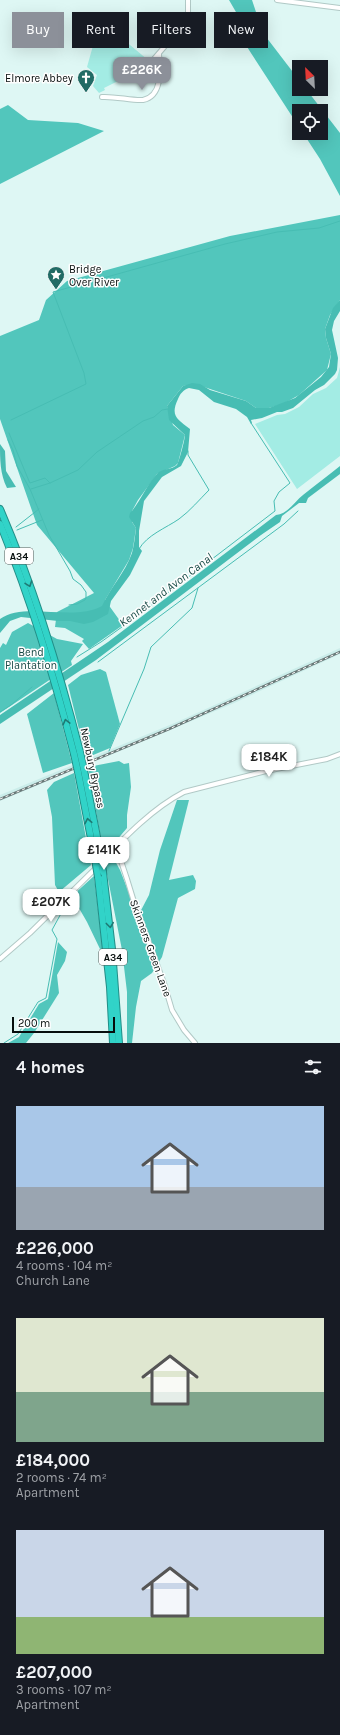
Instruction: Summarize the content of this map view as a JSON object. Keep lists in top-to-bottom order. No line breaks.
{"streets":{"highway":["A34","Newbury Bypass"],"street":["Skinners Green Lane"]},"water":["Kennet and Avon Canal"],"parks":["Bend Plantation"],"places":{"church":["Elmore Abbey"],"place":["Bridge Over River"]},"scale_bar":"200 m","north":"top left","page":{"chip":["Buy","Rent","Filters","New"],"price":["£226K","£184K","£141K","£207K"],"scale":"200 m","heading":"4 homes","list":[{"name":"£226,000","note":"4 rooms · 104 m² · Church Lane"},{"name":"£184,000","note":"2 rooms · 74 m² · Apartment"},{"name":"£207,000","note":"3 rooms · 107 m² · Apartment"}]}}
